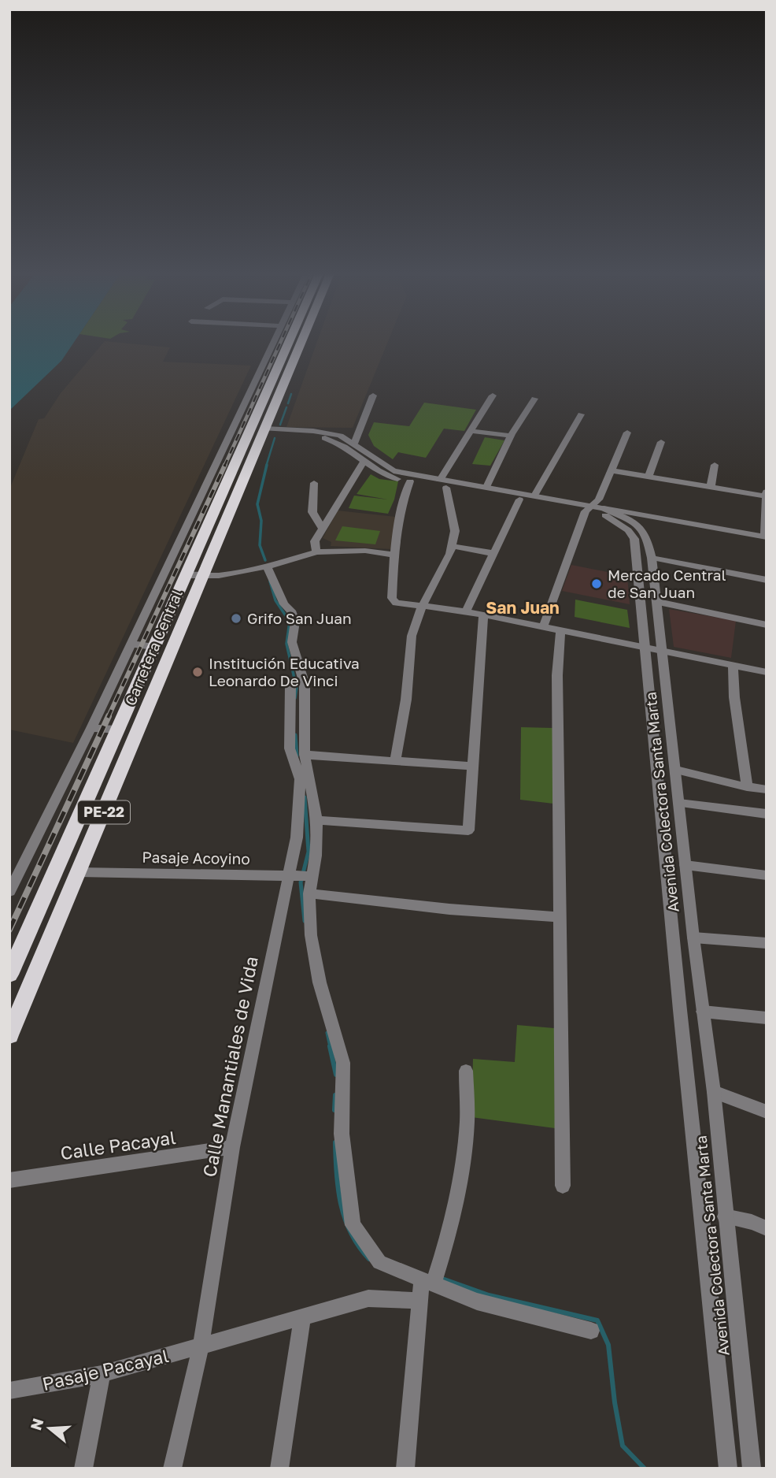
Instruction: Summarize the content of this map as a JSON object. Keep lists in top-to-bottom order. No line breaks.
{"streets":{"highway":["Carretera Central","PE-22"],"street":["Avenida Colectora Santa Marta","Pasaje Acoyino","Calle Manantiales de Vida","Calle Pacayal","Pasaje Pacayal"]},"crossings":[["Carretera Central","Avenida Colectora Santa Marta"],["Carretera Central","Pasaje Acoyino"],["Pasaje Acoyino","Calle Manantiales de Vida"],["Calle Manantiales de Vida","Calle Pacayal"],["Calle Manantiales de Vida","Pasaje Pacayal"]],"districts":["San Juan"],"places":["Mercado Central de San Juan","Grifo San Juan","Institución Educativa Leonardo De Vinci"],"north":"left"}
